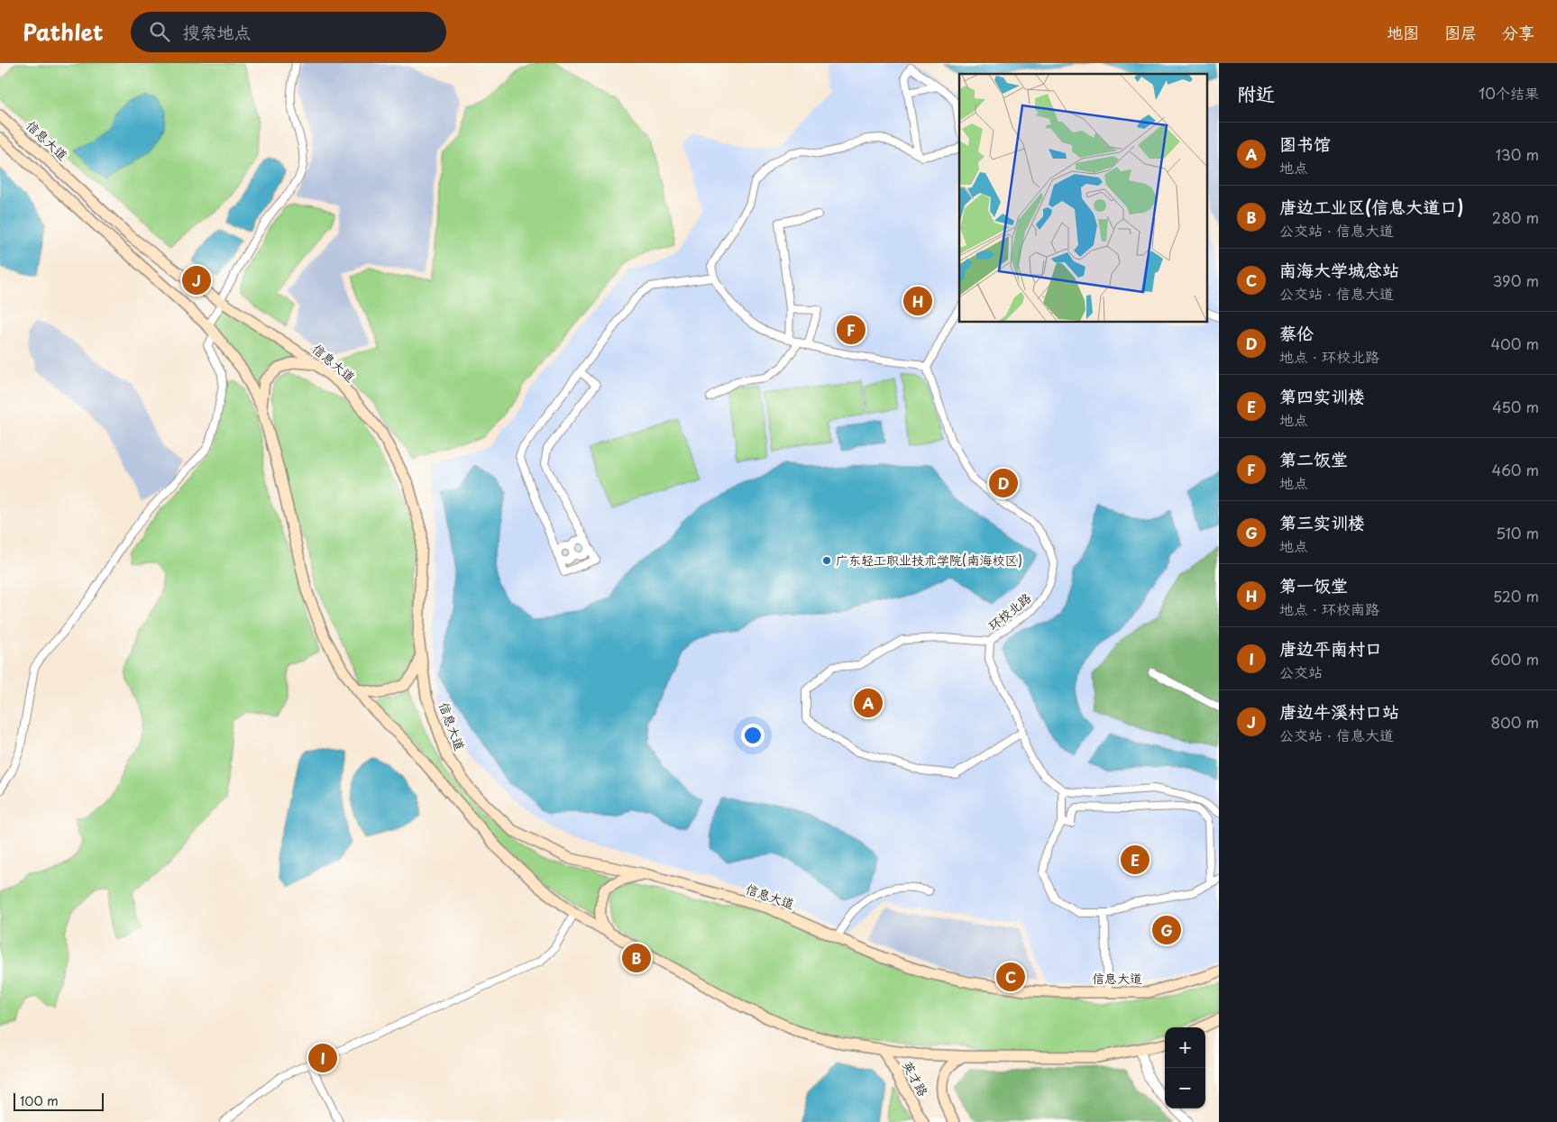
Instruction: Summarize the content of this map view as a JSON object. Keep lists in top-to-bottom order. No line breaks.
{"streets":{"main road":["信息大道","英才路"],"street":["环校北路"]},"places":["广东轻工职业技术学院(南海校区)"],"scale_bar":"100 m","page":{"header":"Pathlet","search":"搜索地点","nav":["地图","图层","分享"],"heading":["附近","10个结果"],"list":[{"mark":"A","name":"图书馆","note":"地点","value":"130 m"},{"mark":"B","name":"唐边工业区(信息大道口)","note":"公交站 · 信息大道","value":"280 m"},{"mark":"C","name":"南海大学城总站","note":"公交站 · 信息大道","value":"390 m"},{"mark":"D","name":"蔡伦","note":"地点 · 环校北路","value":"400 m"},{"mark":"E","name":"第四实训楼","note":"地点","value":"450 m"},{"mark":"F","name":"第二饭堂","note":"地点","value":"460 m"},{"mark":"G","name":"第三实训楼","note":"地点","value":"510 m"},{"mark":"H","name":"第一饭堂","note":"地点 · 环校南路","value":"520 m"},{"mark":"I","name":"唐边平南村口","note":"公交站","value":"600 m"},{"mark":"J","name":"唐边牛溪村口站","note":"公交站 · 信息大道","value":"800 m"}],"pins":["J","H","F","D","A","E","G","B","C","I"],"map_buttons":["+","−"],"scale":"100 m"}}
